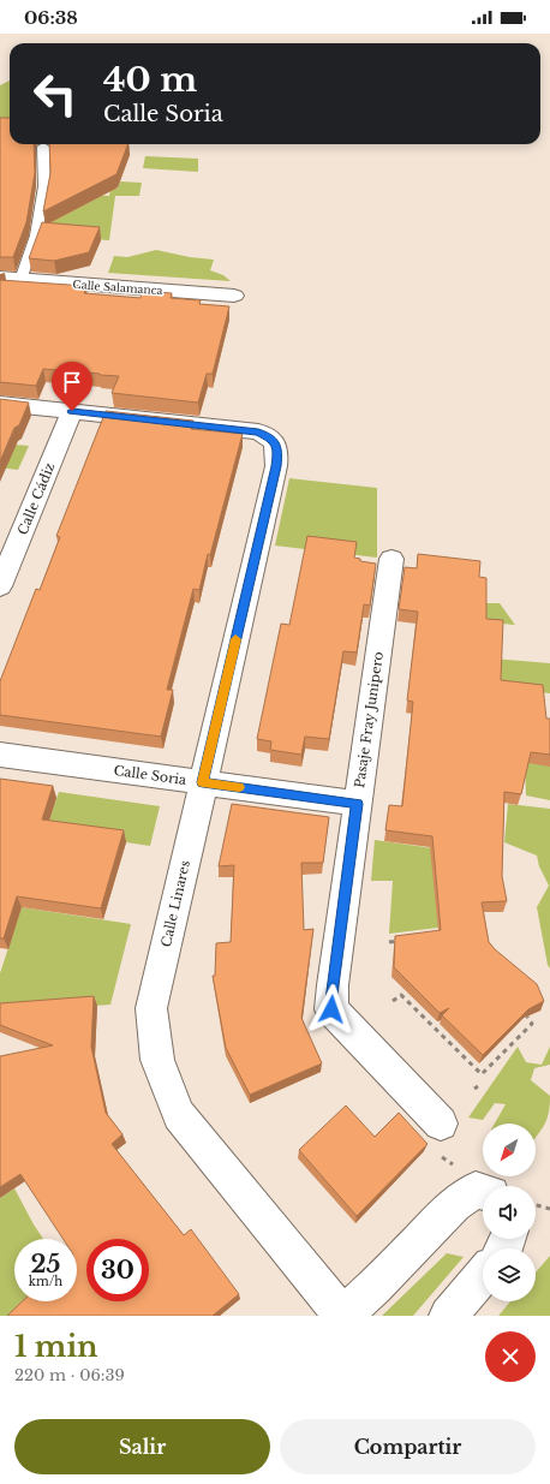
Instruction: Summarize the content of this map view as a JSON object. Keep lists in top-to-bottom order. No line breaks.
{"streets":{"street":["Calle Salamanca","Calle Cádiz","Pasaje Fray Junipero","Calle Soria","Calle Linares"]},"crossings":[["Calle Cádiz","Calle Linares"],["Pasaje Fray Junipero","Calle Soria"],["Calle Soria","Calle Linares"]],"north":"bottom left","page":{"status":"06:38","turn":["40 m","Calle Soria"],"speed":"25 km/h","limit":"30","heading":["1 min","220 m · 06:39"],"buttons":["Salir","Compartir"]}}
